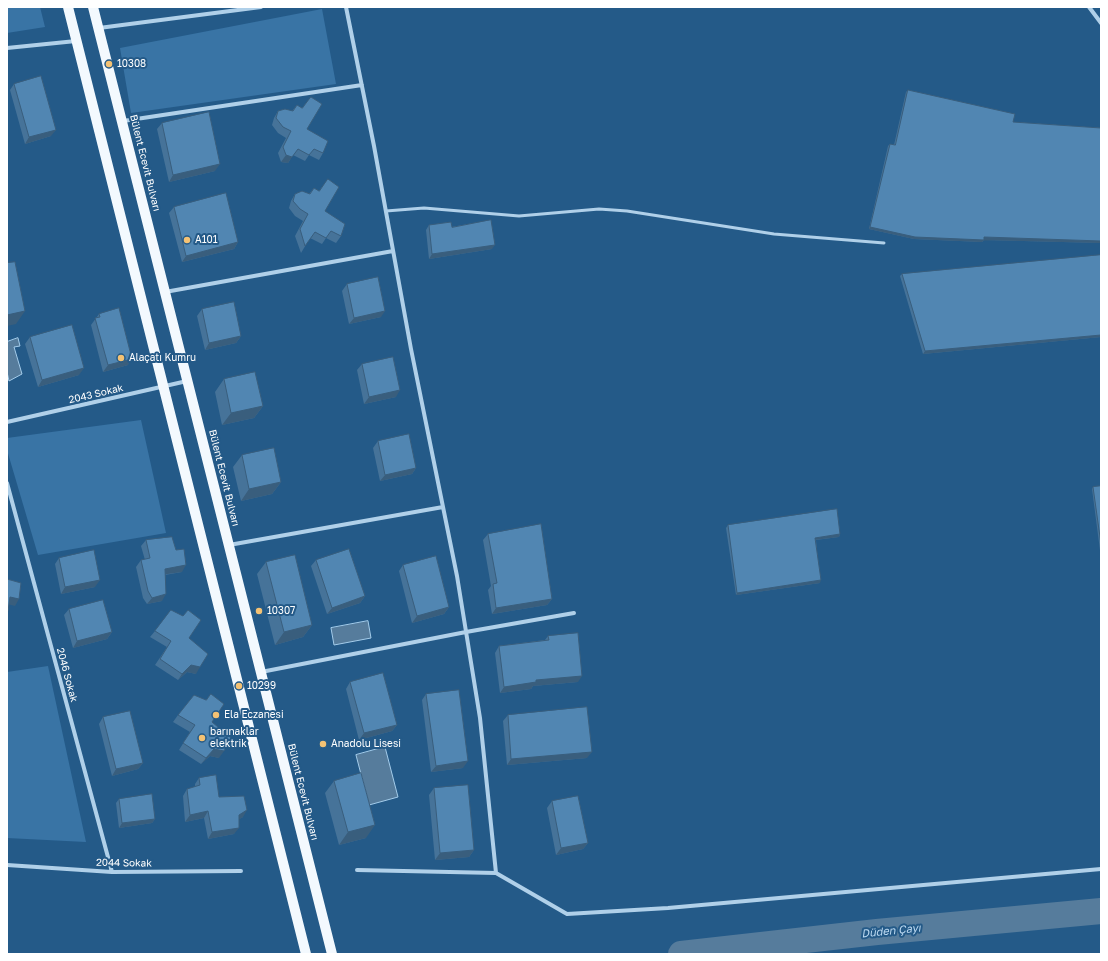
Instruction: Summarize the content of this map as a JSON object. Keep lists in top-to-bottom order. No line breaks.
{"streets":{"main road":["Bülent Ecevit Bulvarı"],"street":["2043 Sokak","2046 Sokak","2044 Sokak"]},"crossings":[["Bülent Ecevit Bulvarı","2043 Sokak"],["2046 Sokak","2044 Sokak"]],"water":["Düden Çayı"],"places":["10308","A101","Alaçatı Kumru","10307","10299","Ela Eczanesi","barınaklar elektrik","Anadolu Lisesi"]}
